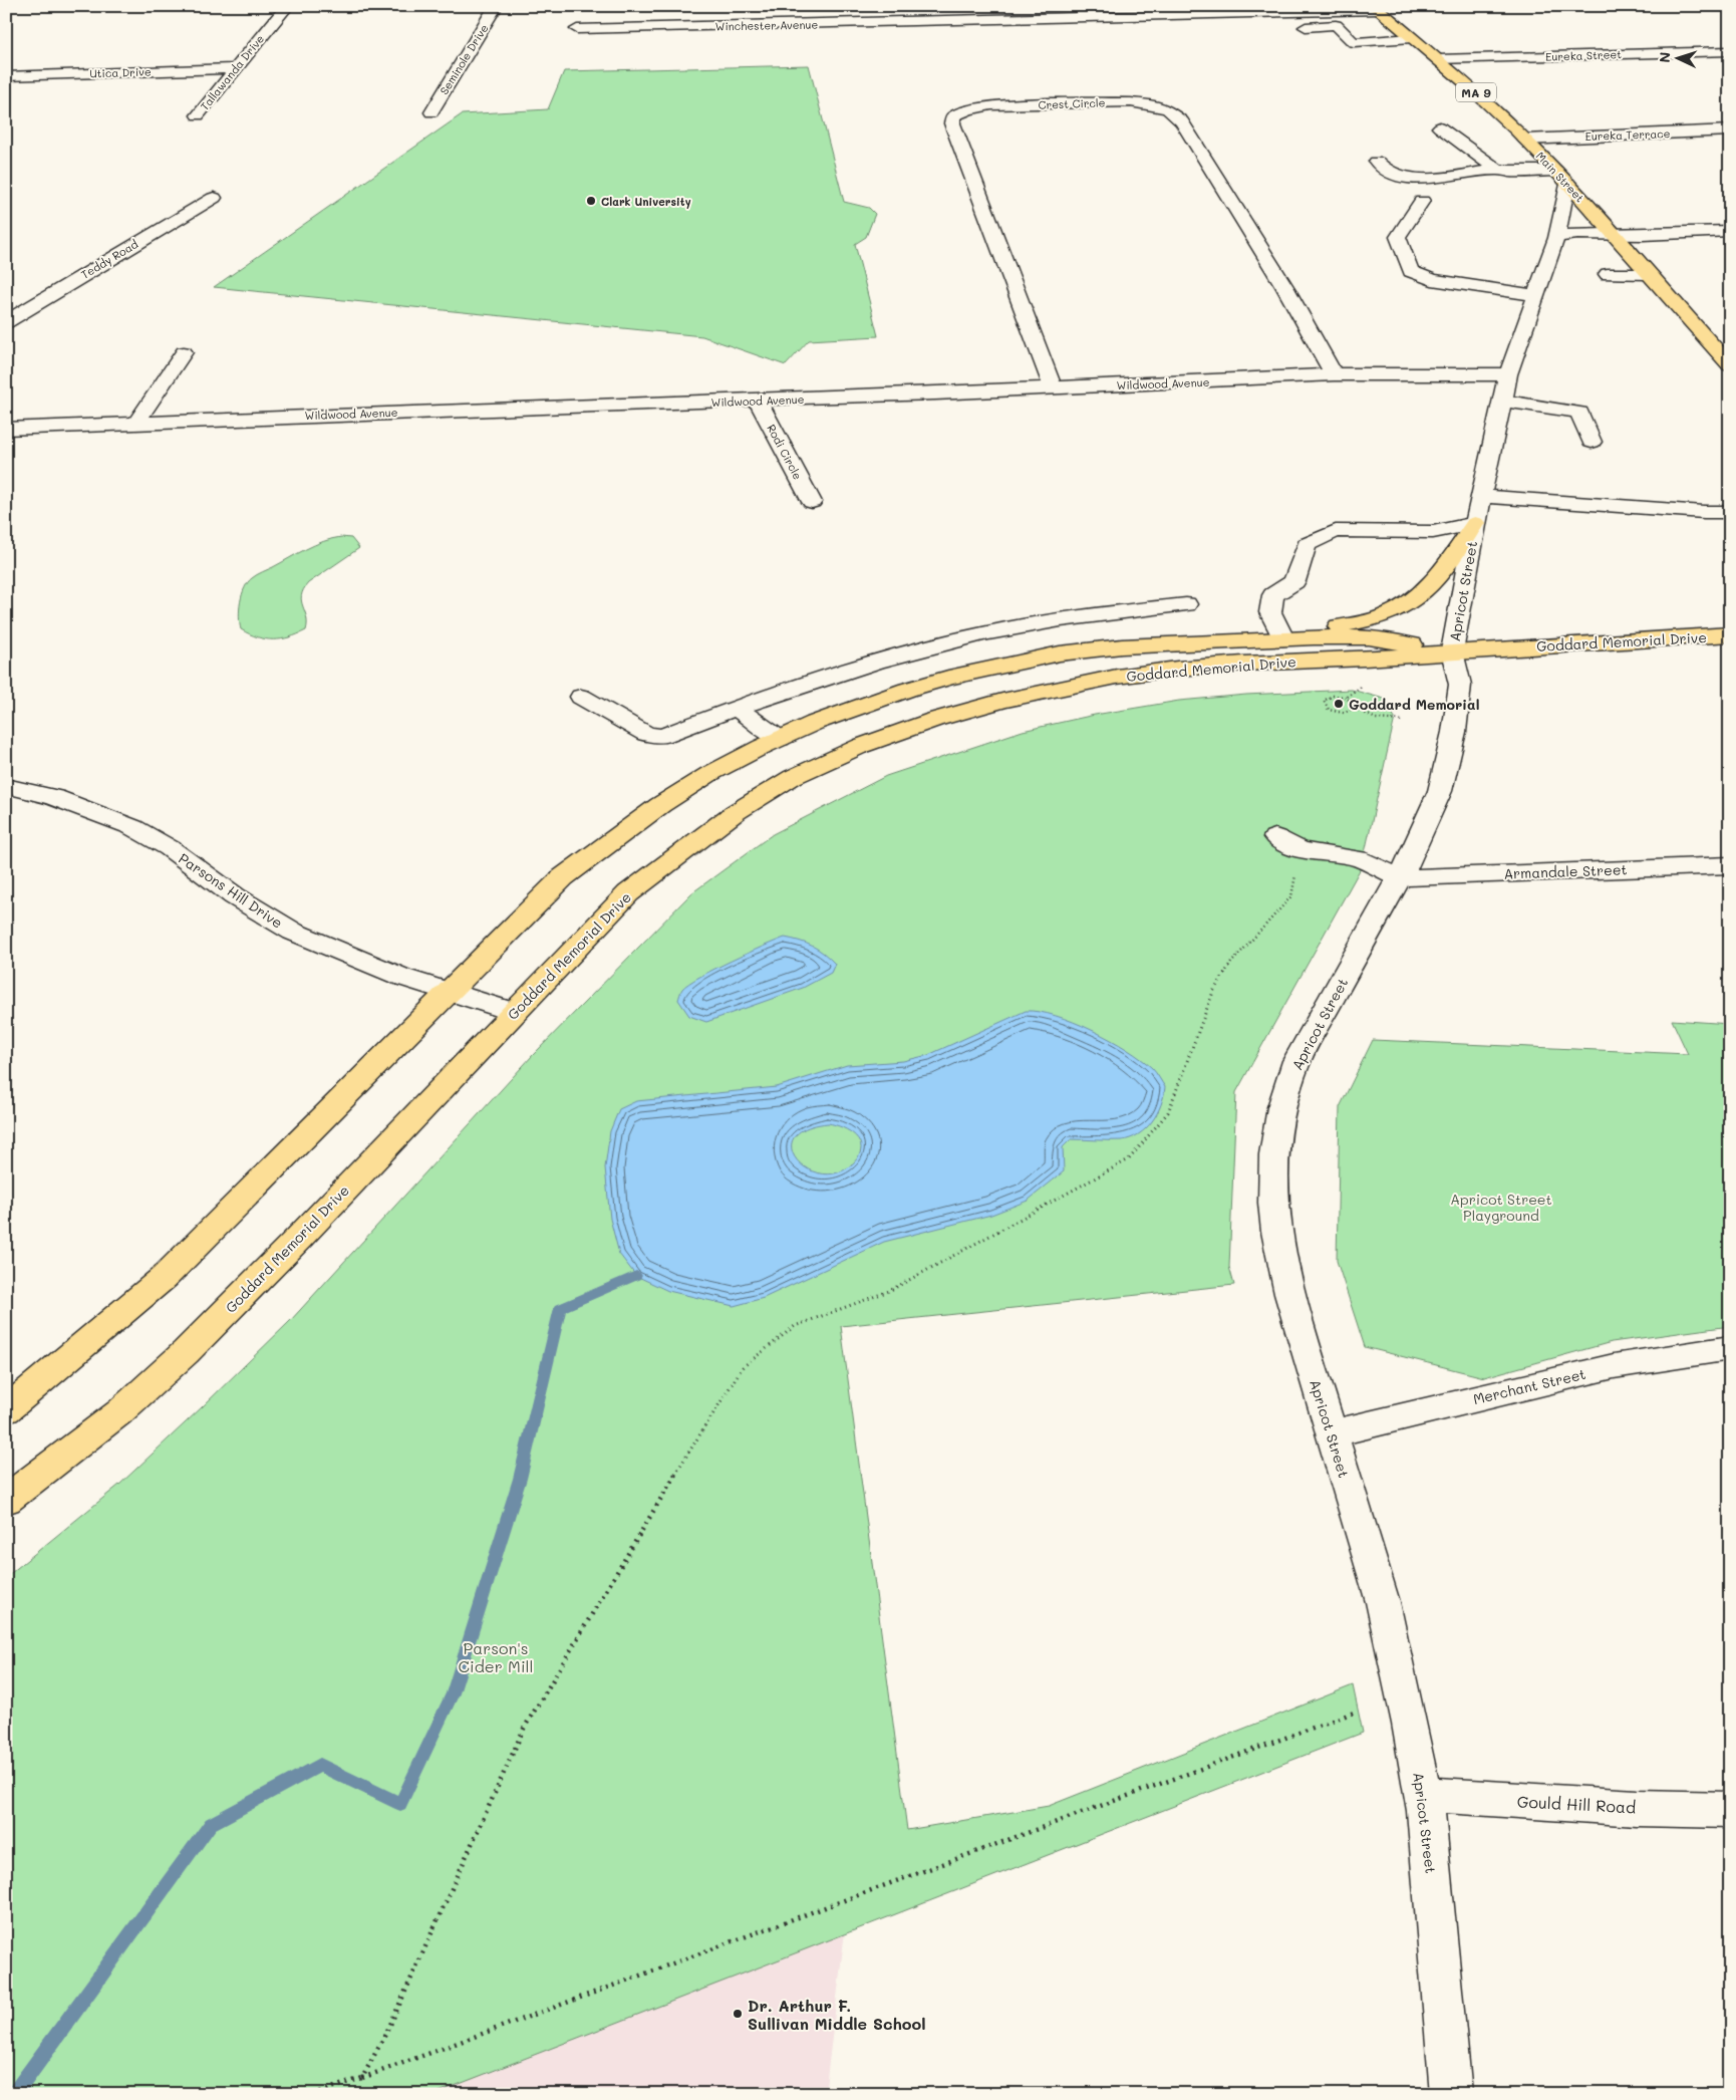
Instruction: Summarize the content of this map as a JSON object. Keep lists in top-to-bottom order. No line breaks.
{"streets":{"main road":["MA 9","Main Street","Goddard Memorial Drive"],"street":["Winchester Avenue","Eureka Street","Seminole Drive","Utica Drive","Tallawanda Drive","Crest Circle","Eureka Terrace","Teddy Road","Wildwood Avenue","Rodi Circle","Apricot Street","Armandale Street","Parsons Hill Drive","Merchant Street","Gould Hill Road"]},"crossings":[["Winchester Avenue","Main Street"],["Eureka Street","Main Street"],["Utica Drive","Tallawanda Drive"],["Crest Circle","Wildwood Avenue"],["Eureka Terrace","Main Street"],["Main Street","Apricot Street"],["Wildwood Avenue","Rodi Circle"],["Wildwood Avenue","Apricot Street"],["Apricot Street","Goddard Memorial Drive"],["Apricot Street","Armandale Street"],["Apricot Street","Merchant Street"],["Apricot Street","Gould Hill Road"],["Goddard Memorial Drive","Parsons Hill Drive"]],"parks":["Apricot Street Playground","Parson's Cider Mill"],"places":["Clark University","Goddard Memorial","Dr. Arthur F. Sullivan Middle School"],"north":"left"}
